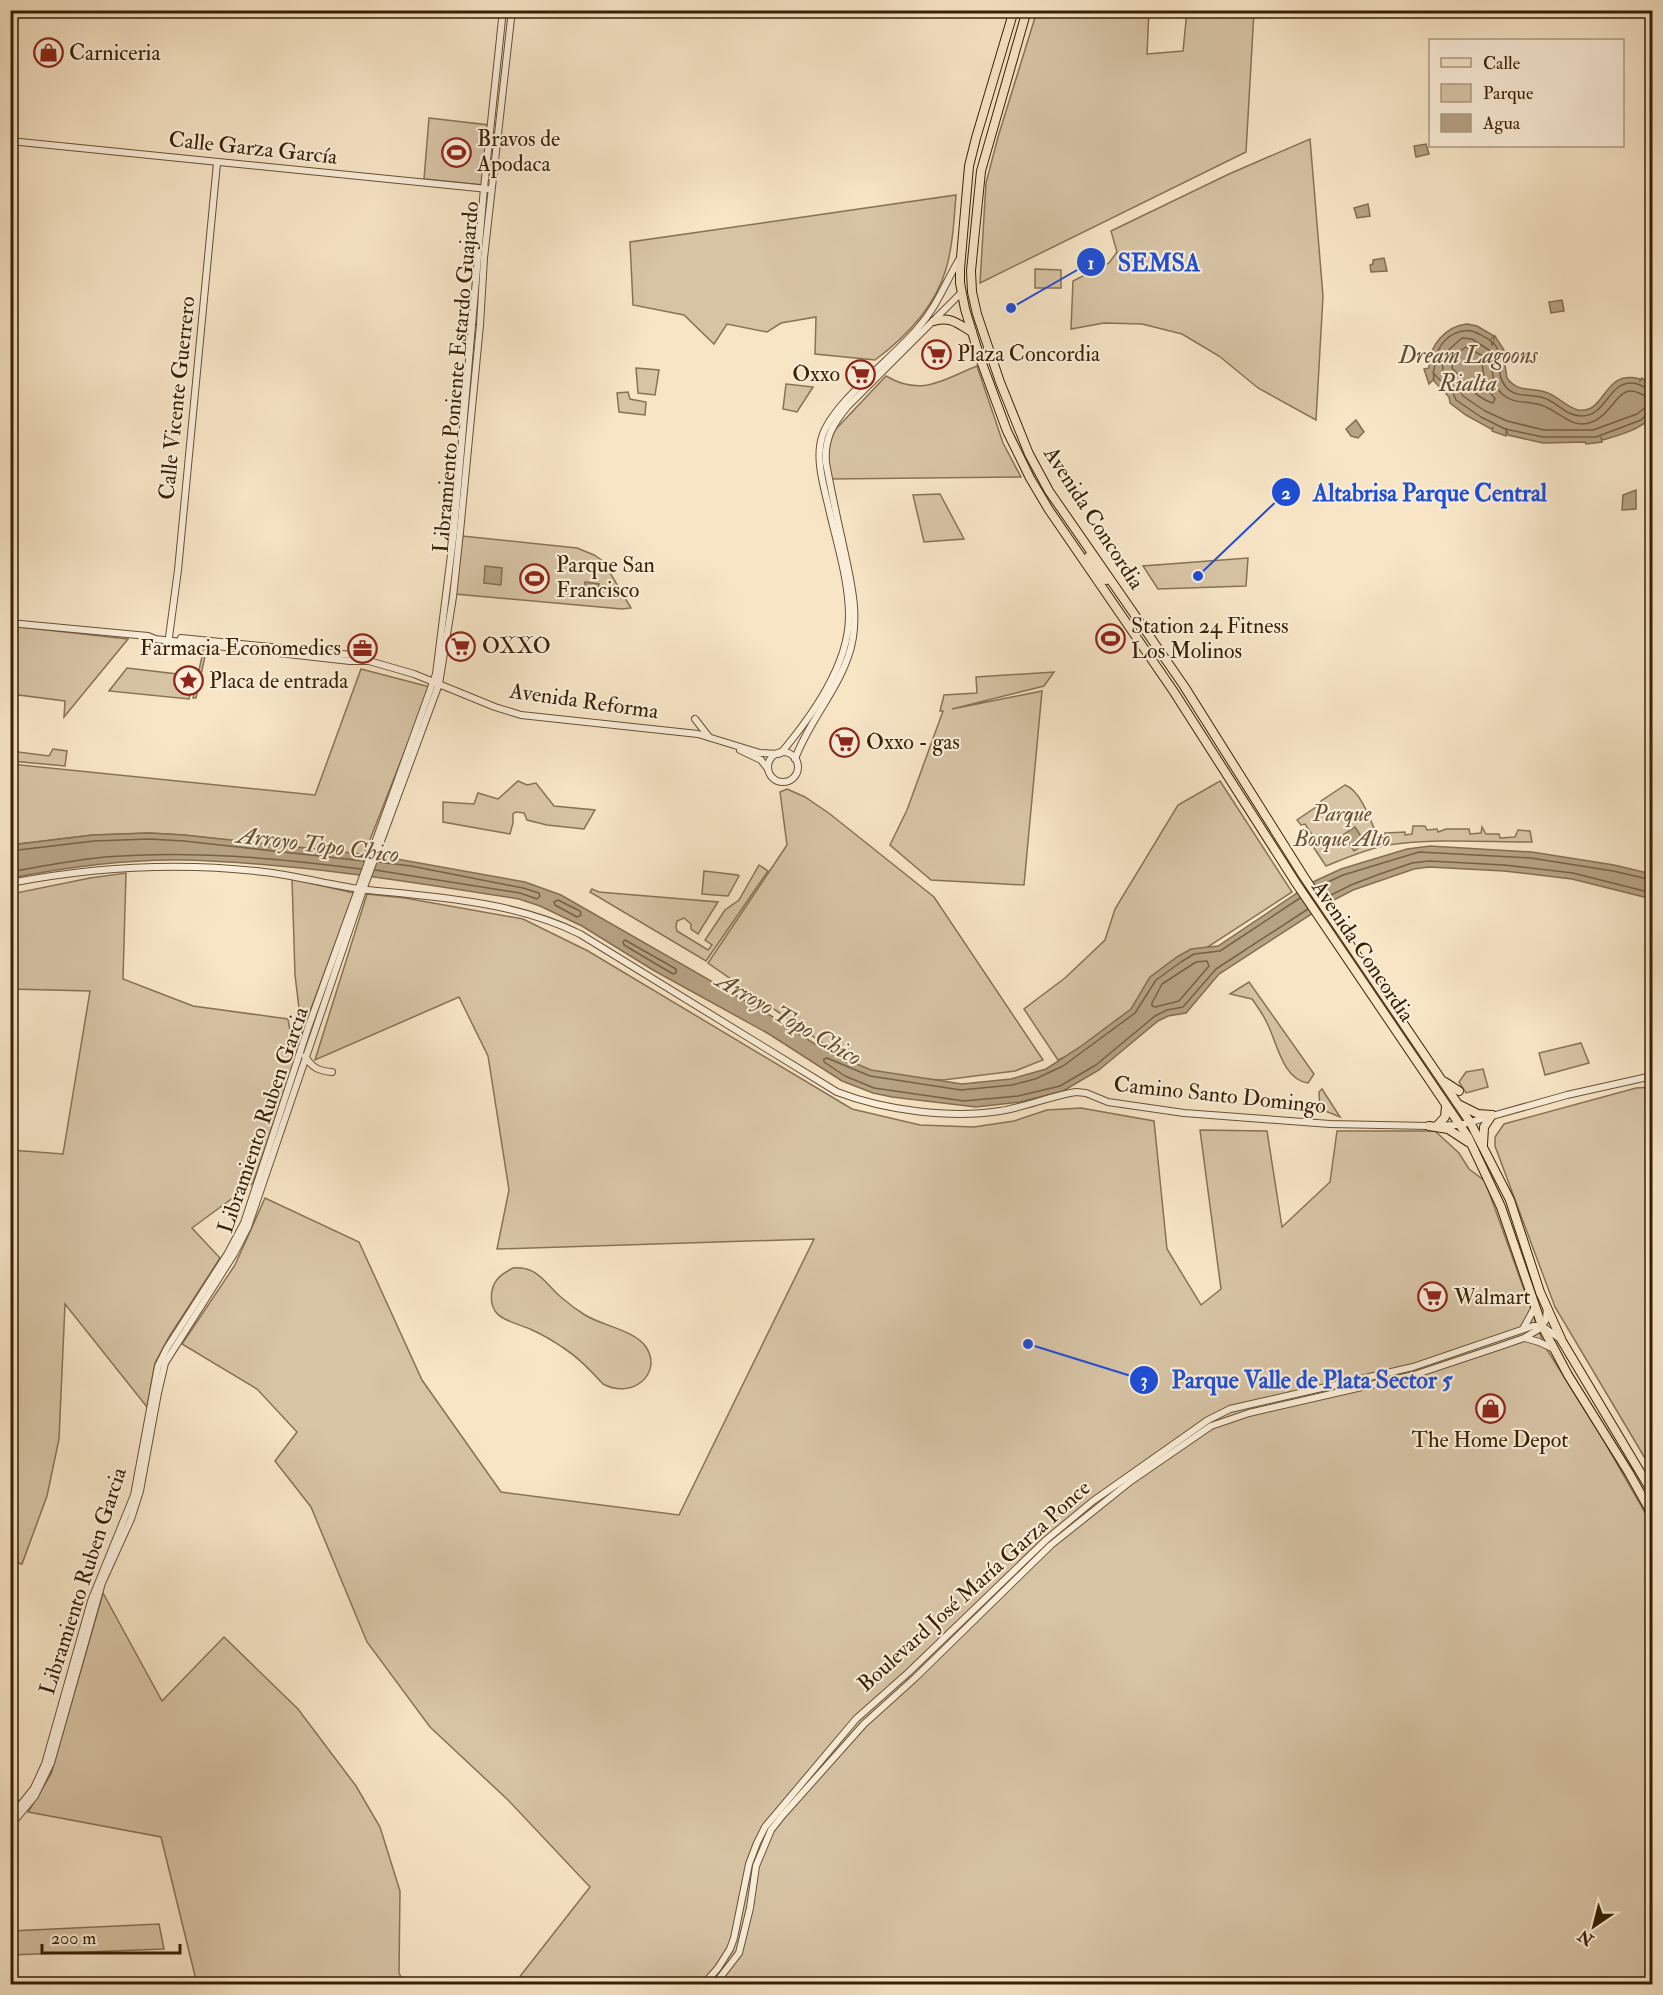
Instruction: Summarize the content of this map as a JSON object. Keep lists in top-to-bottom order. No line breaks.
{"streets":{"main road":["Avenida Concordia"],"street":["Calle Garza García","Libramiento Poniente Estardo Guajardo","Calle Vicente Guerrero","Avenida Reforma","Camino Santo Domingo","Libramiento Ruben Garcia","Boulevard José María Garza Ponce"]},"crossings":[["Calle Garza García","Libramiento Poniente Estardo Guajardo"],["Calle Garza García","Calle Vicente Guerrero"],["Libramiento Poniente Estardo Guajardo","Avenida Reforma"],["Libramiento Poniente Estardo Guajardo","Libramiento Ruben Garcia"],["Calle Vicente Guerrero","Avenida Reforma"],["Avenida Concordia","Camino Santo Domingo"],["Avenida Concordia","Boulevard José María Garza Ponce"],["Avenida Reforma","Libramiento Ruben Garcia"],["Camino Santo Domingo","Libramiento Ruben Garcia"]],"water":["Dream Lagoons Rialta","Arroyo Topo Chico"],"parks":["Parque Bosque Alto"],"places":{"shop":["Carniceria","The Home Depot"],"sports":["Bravos de Apodaca","Parque San Francisco","Station 24 Fitness Los Molinos"],"other":["SEMSA","Altabrisa Parque Central","Parque Valle de Plata Sector 5"],"supermarket":["Plaza Concordia","Oxxo","OXXO","Oxxo - gas","Walmart"],"office":["Farmacia Economedics"],"place":["Placa de entrada"]},"legend":["Calle","Parque","Agua"],"scale_bar":"200 m","north":"bottom left"}
